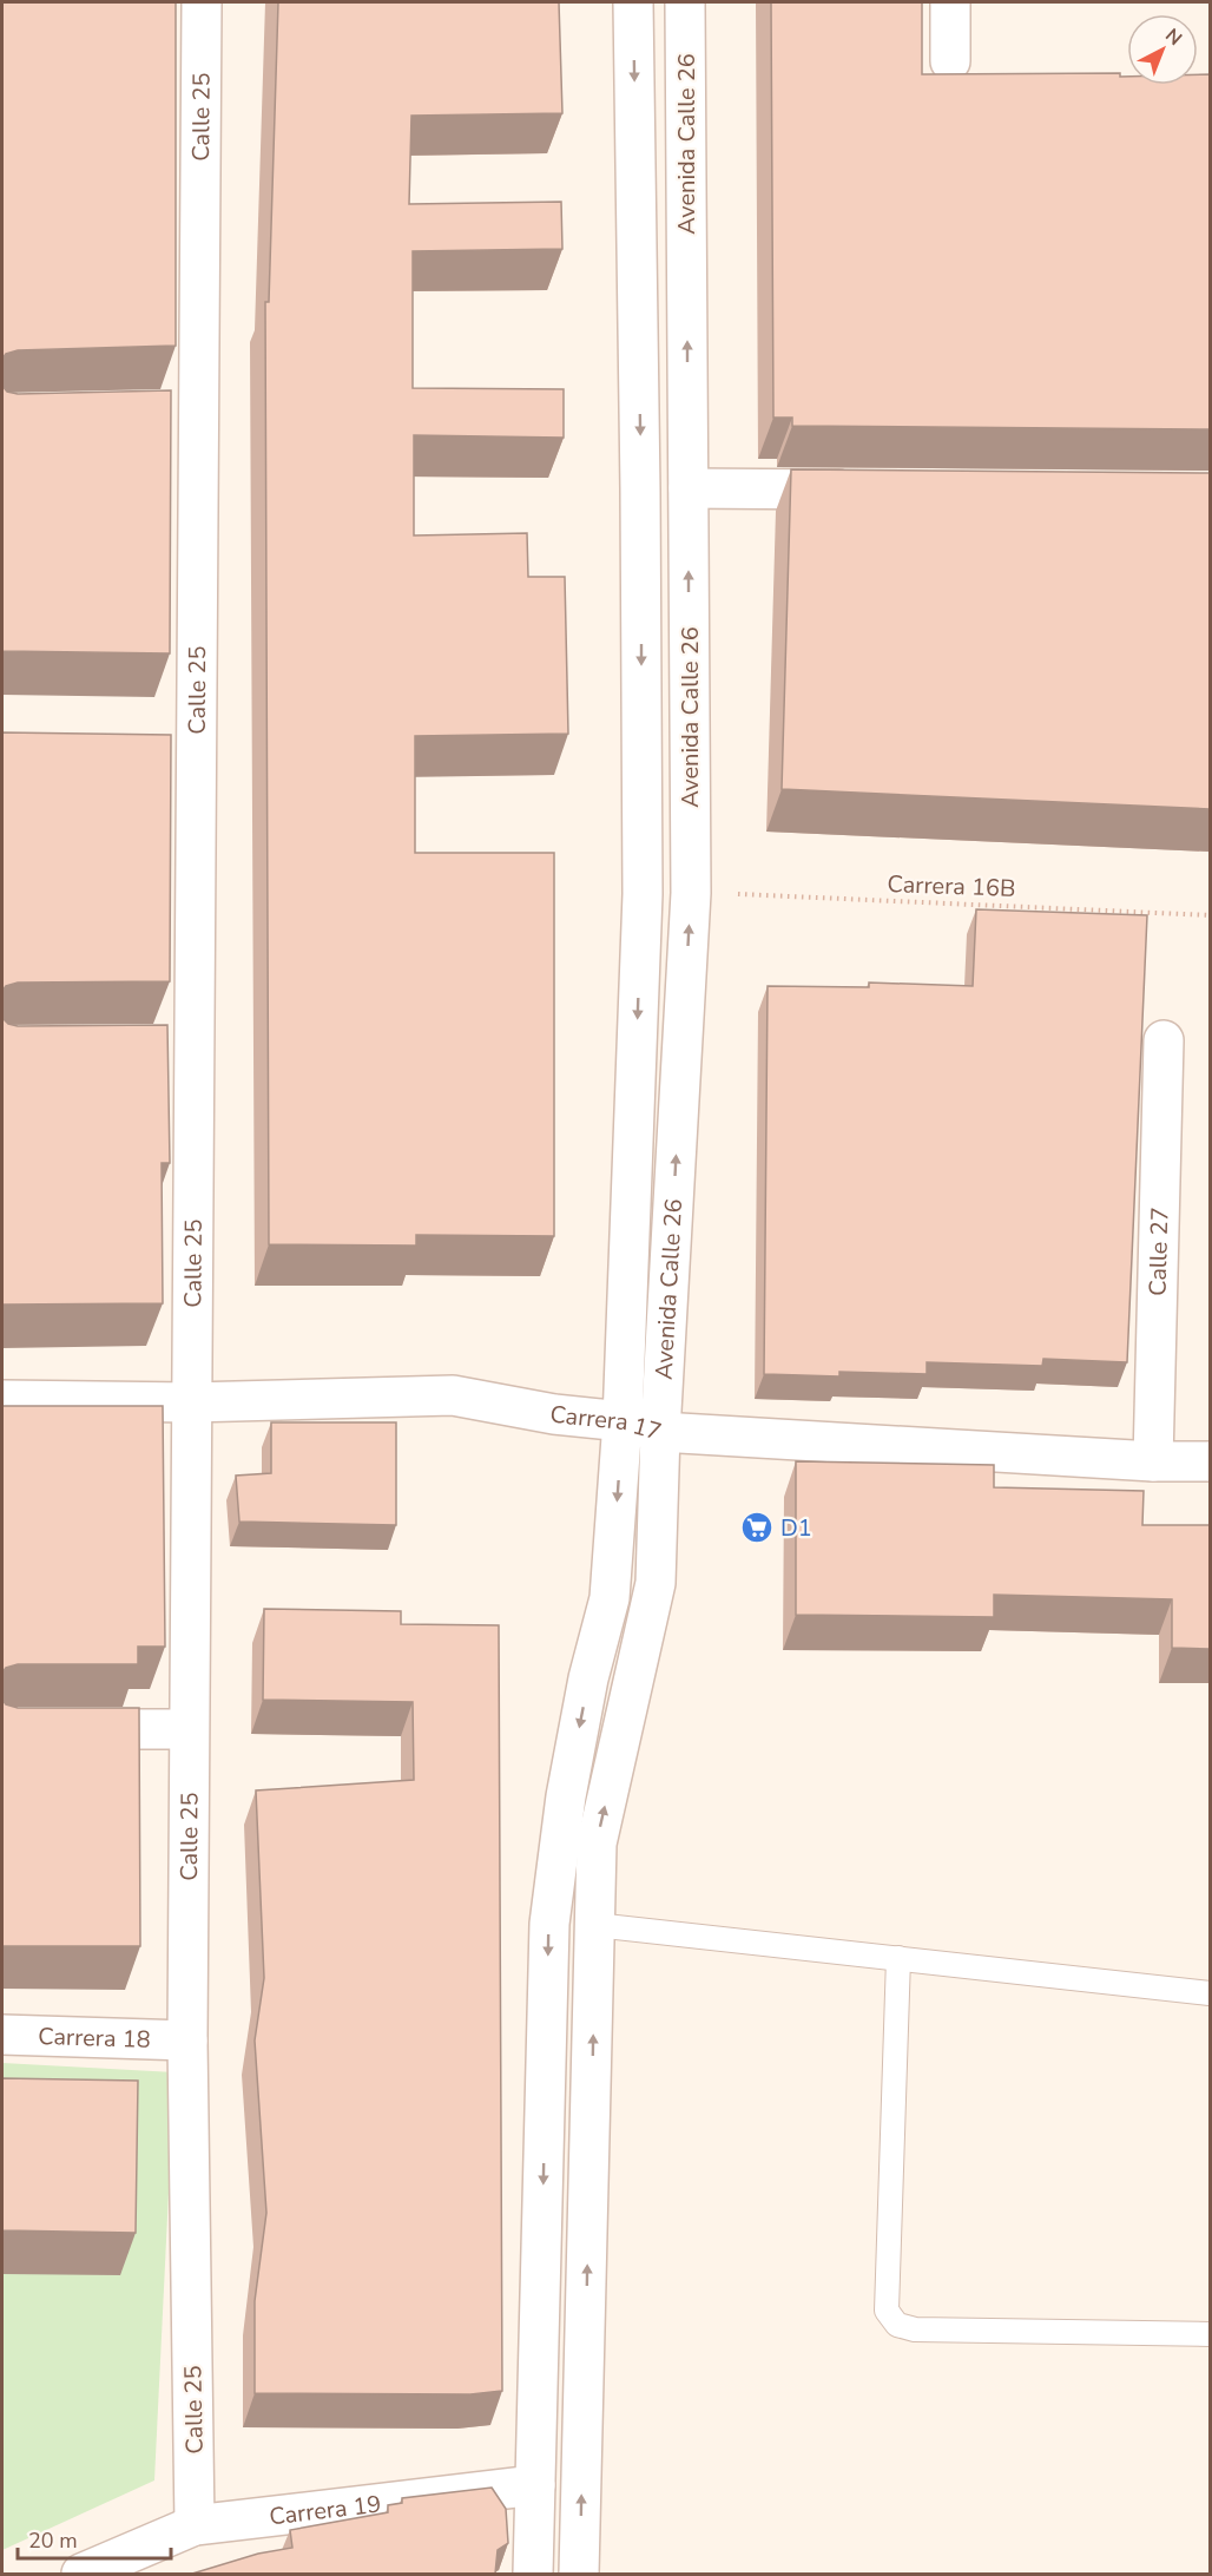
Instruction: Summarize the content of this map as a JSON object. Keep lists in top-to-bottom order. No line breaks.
{"streets":{"street":["Calle 25","Avenida Calle 26","Calle 27","Carrera 17","Carrera 18","Carrera 19"],"path":["Carrera 16B"]},"crossings":[["Calle 25","Carrera 17"],["Calle 25","Carrera 18"],["Calle 25","Carrera 19"],["Avenida Calle 26","Carrera 16B"],["Avenida Calle 26","Carrera 17"],["Avenida Calle 26","Carrera 19"],["Calle 27","Carrera 17"]],"places":{"supermarket":["D1"]},"scale_bar":"20 m","north":"top right"}
